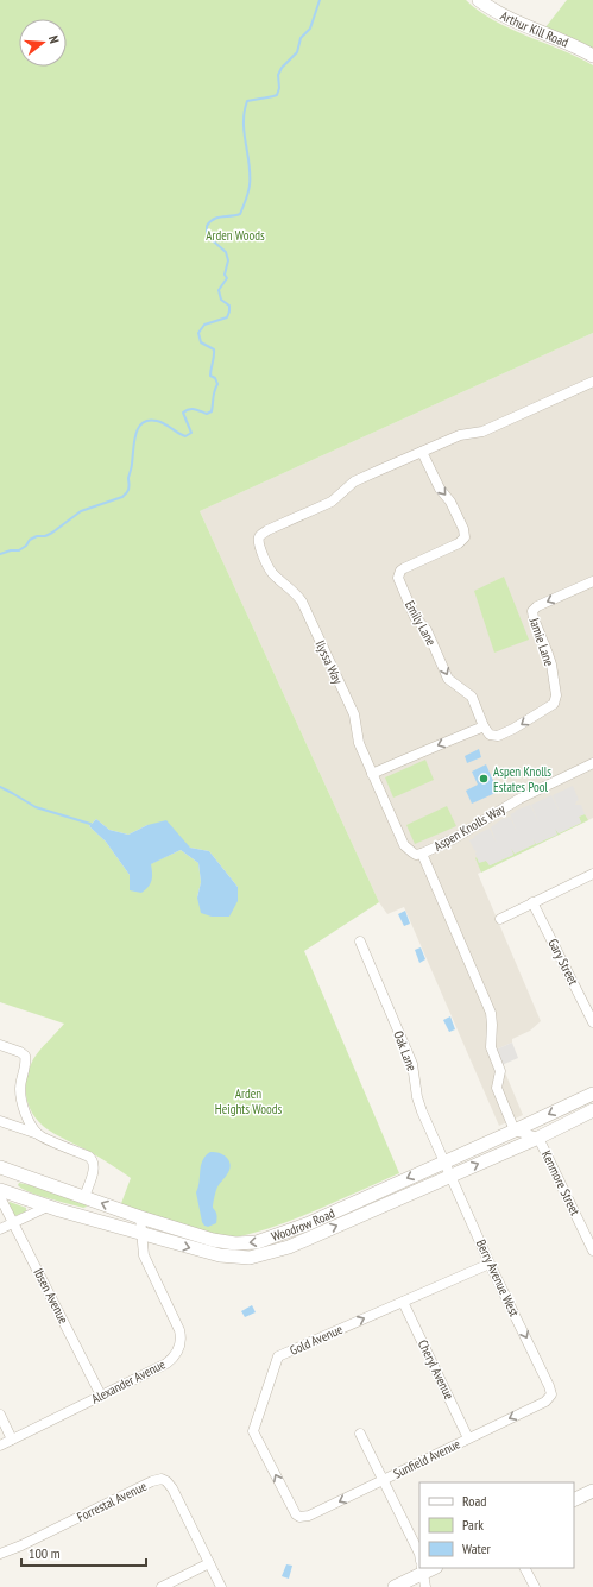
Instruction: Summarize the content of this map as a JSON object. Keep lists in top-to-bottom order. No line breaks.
{"streets":{"street":["Arthur Kill Road","Emily Lane","Jamie Lane","Ilyssa Way","Aspen Knolls Way","Gary Street","Oak Lane","Kenmore Street","Woodrow Road","Berry Avenue West","Ibsen Avenue","Gold Avenue","Cheryl Avenue","Alexander Avenue","Sunfield Avenue","Forrestal Avenue"]},"crossings":[["Emily Lane","Jamie Lane"],["Emily Lane","Ilyssa Way"],["Ilyssa Way","Aspen Knolls Way"],["Oak Lane","Woodrow Road"],["Oak Lane","Berry Avenue West"],["Kenmore Street","Woodrow Road"],["Woodrow Road","Berry Avenue West"],["Woodrow Road","Alexander Avenue"],["Berry Avenue West","Gold Avenue"],["Berry Avenue West","Sunfield Avenue"],["Ibsen Avenue","Alexander Avenue"],["Gold Avenue","Cheryl Avenue"],["Gold Avenue","Sunfield Avenue"],["Cheryl Avenue","Sunfield Avenue"]],"one_way":["Berry Avenue West","Sunfield Avenue"],"parks":["Arden Woods","Arden Heights Woods"],"places":["Aspen Knolls Estates Pool"],"legend":["Road","Park","Water"],"scale_bar":"100 m","north":"right"}
